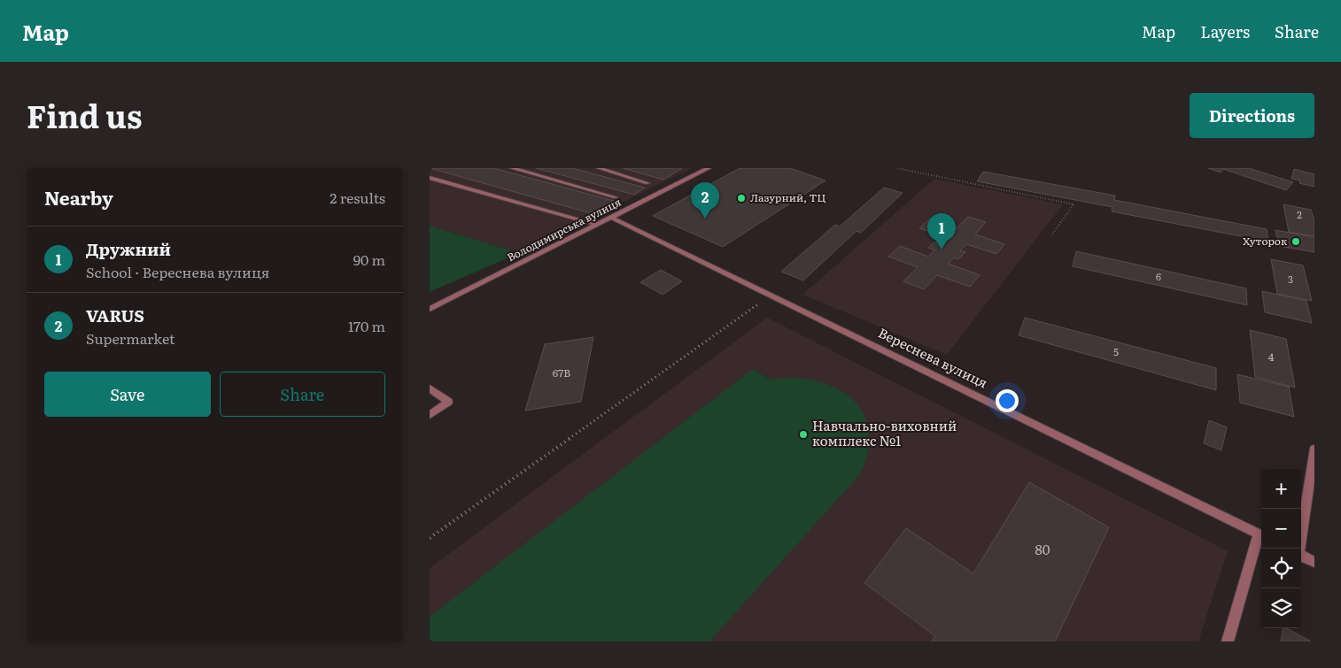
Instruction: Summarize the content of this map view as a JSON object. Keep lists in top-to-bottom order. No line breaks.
{"streets":{"street":["Володимирська вулиця","Вереснева вулиця"]},"crossings":[["Володимирська вулиця","Вереснева вулиця"]],"places":["Лазурний, ТЦ","Хуторок","Навчально-виховний комплекс №1"],"house_numbers":["2","6","3","5","4","67В","80"],"page":{"header":"Map","nav":["Map","Layers","Share"],"title":"Find us","buttons":["Directions",["Save","Share"]],"heading":["Nearby","2 results"],"pins":["2","1"],"list":[{"mark":"1","name":"Дружний","note":"School · Вереснева вулиця","value":"90 m"},{"mark":"2","name":"VARUS","note":"Supermarket","value":"170 m"}],"map_buttons":["+","−"]}}
